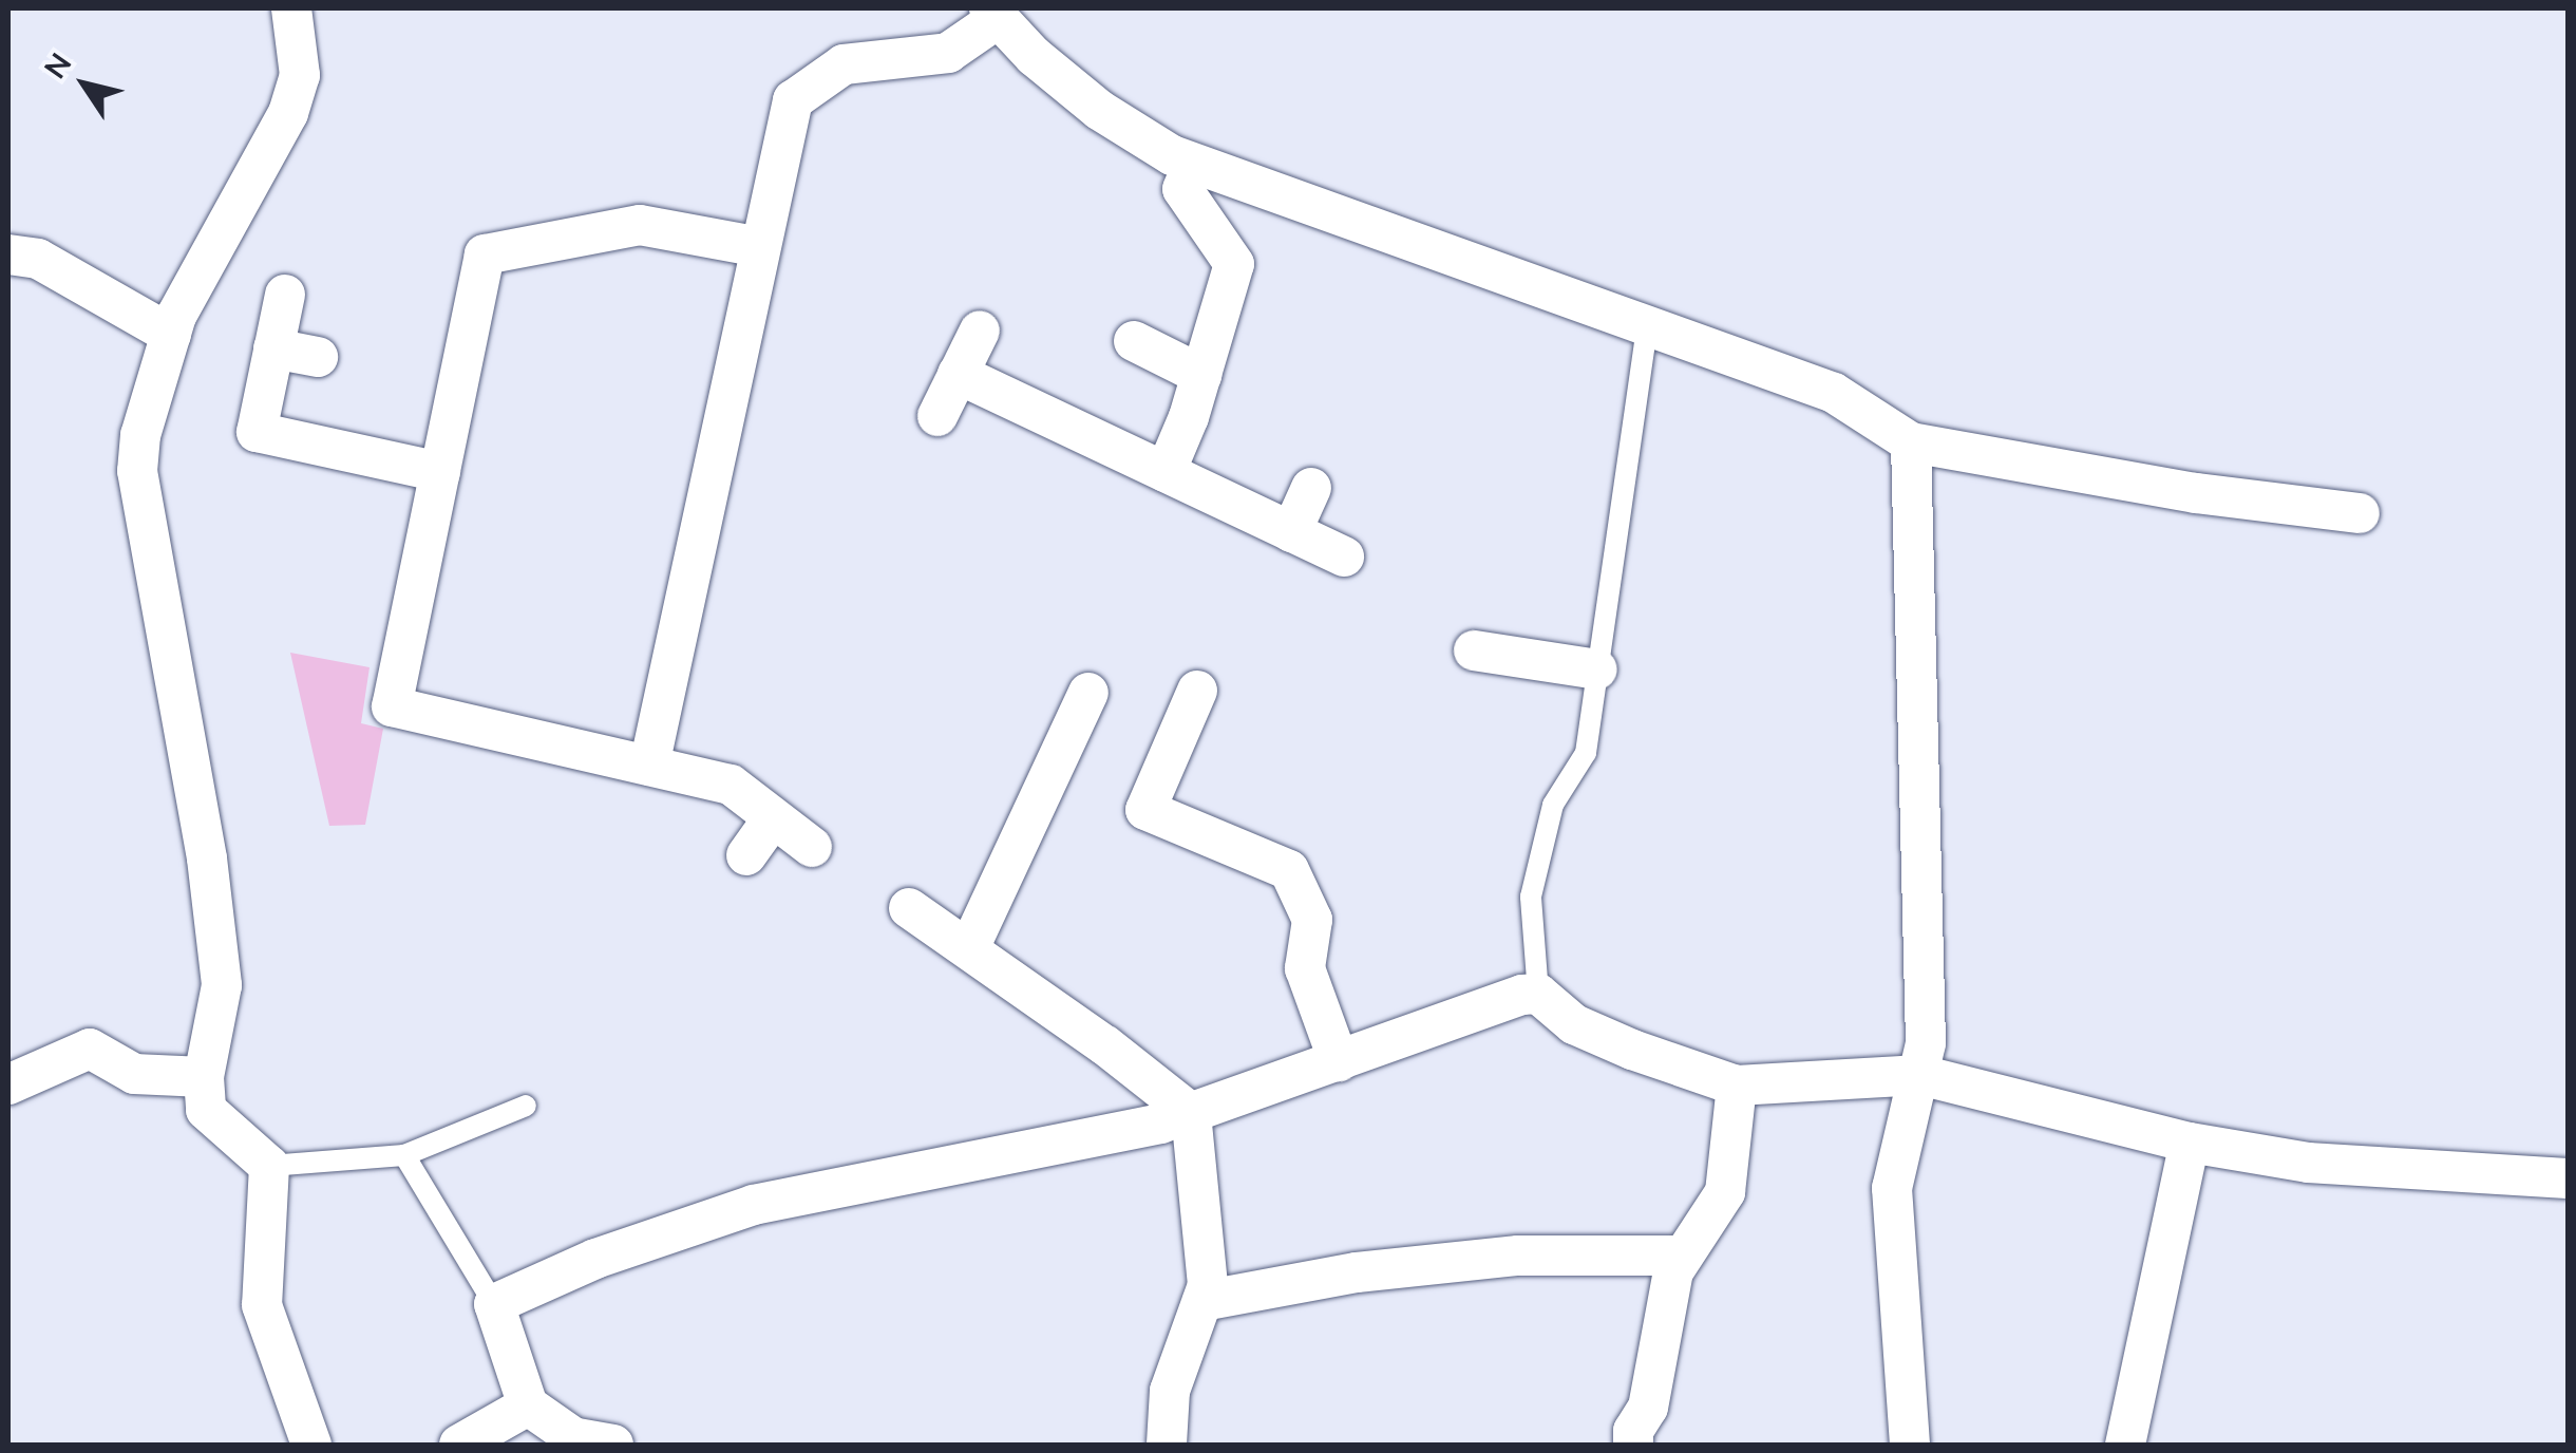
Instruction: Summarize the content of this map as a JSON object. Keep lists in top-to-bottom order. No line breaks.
{"north":"top left"}
